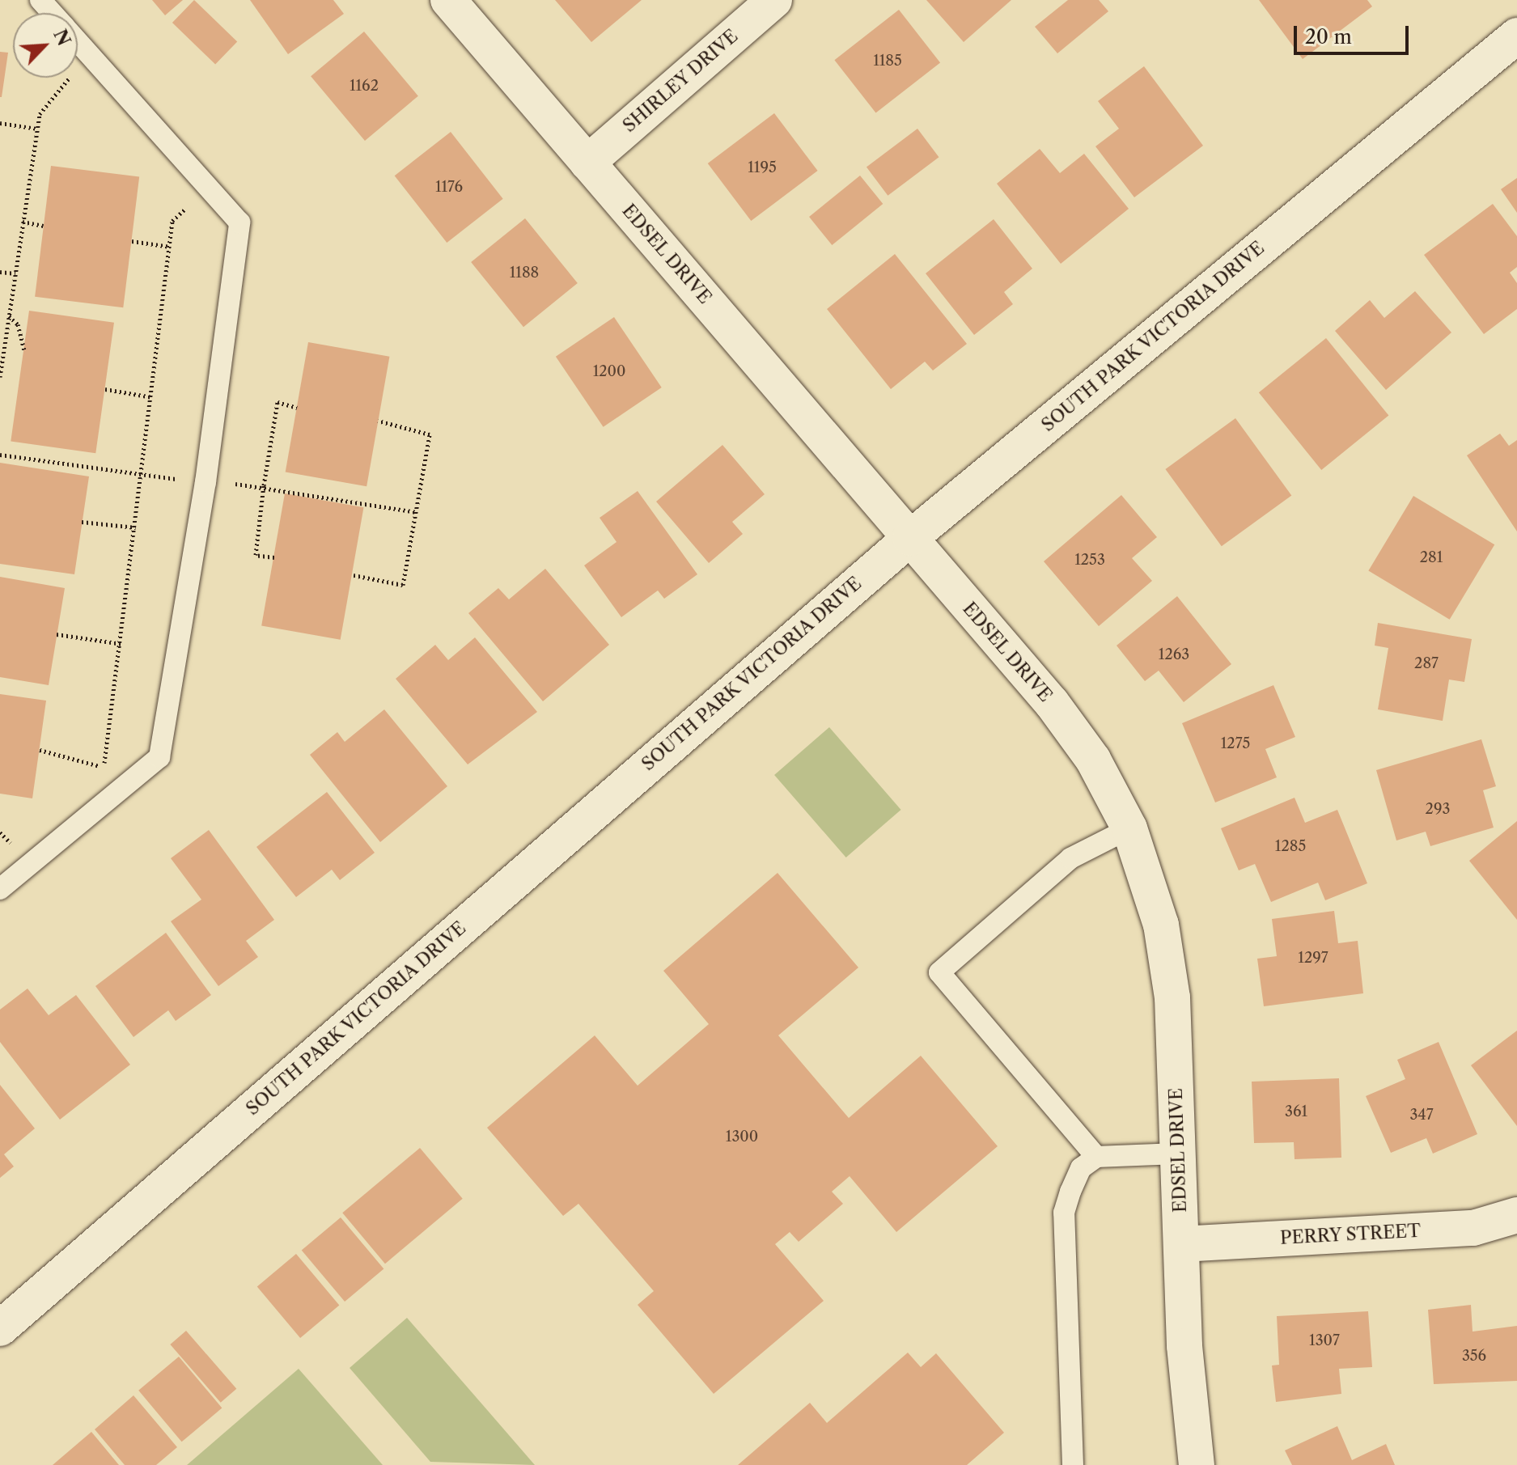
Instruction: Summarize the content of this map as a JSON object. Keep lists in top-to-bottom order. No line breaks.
{"streets":{"street":["SHIRLEY DRIVE","EDSEL DRIVE","SOUTH PARK VICTORIA DRIVE","PERRY STREET"]},"crossings":[["SHIRLEY DRIVE","EDSEL DRIVE"],["EDSEL DRIVE","SOUTH PARK VICTORIA DRIVE"],["EDSEL DRIVE","PERRY STREET"]],"house_numbers":["1185","1162","1195","1176","1188","1200","281","1253","1263","287","1275","293","1285","1297","361","347","1300","1307","356"],"scale_bar":"20 m","north":"top right"}
